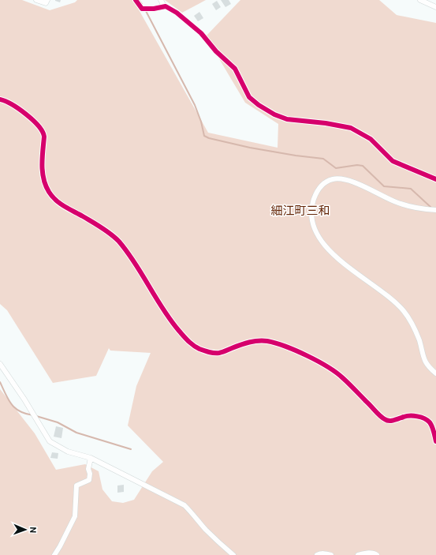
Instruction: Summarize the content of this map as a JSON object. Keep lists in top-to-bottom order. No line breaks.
{"districts":["細江町三和"],"north":"right"}
